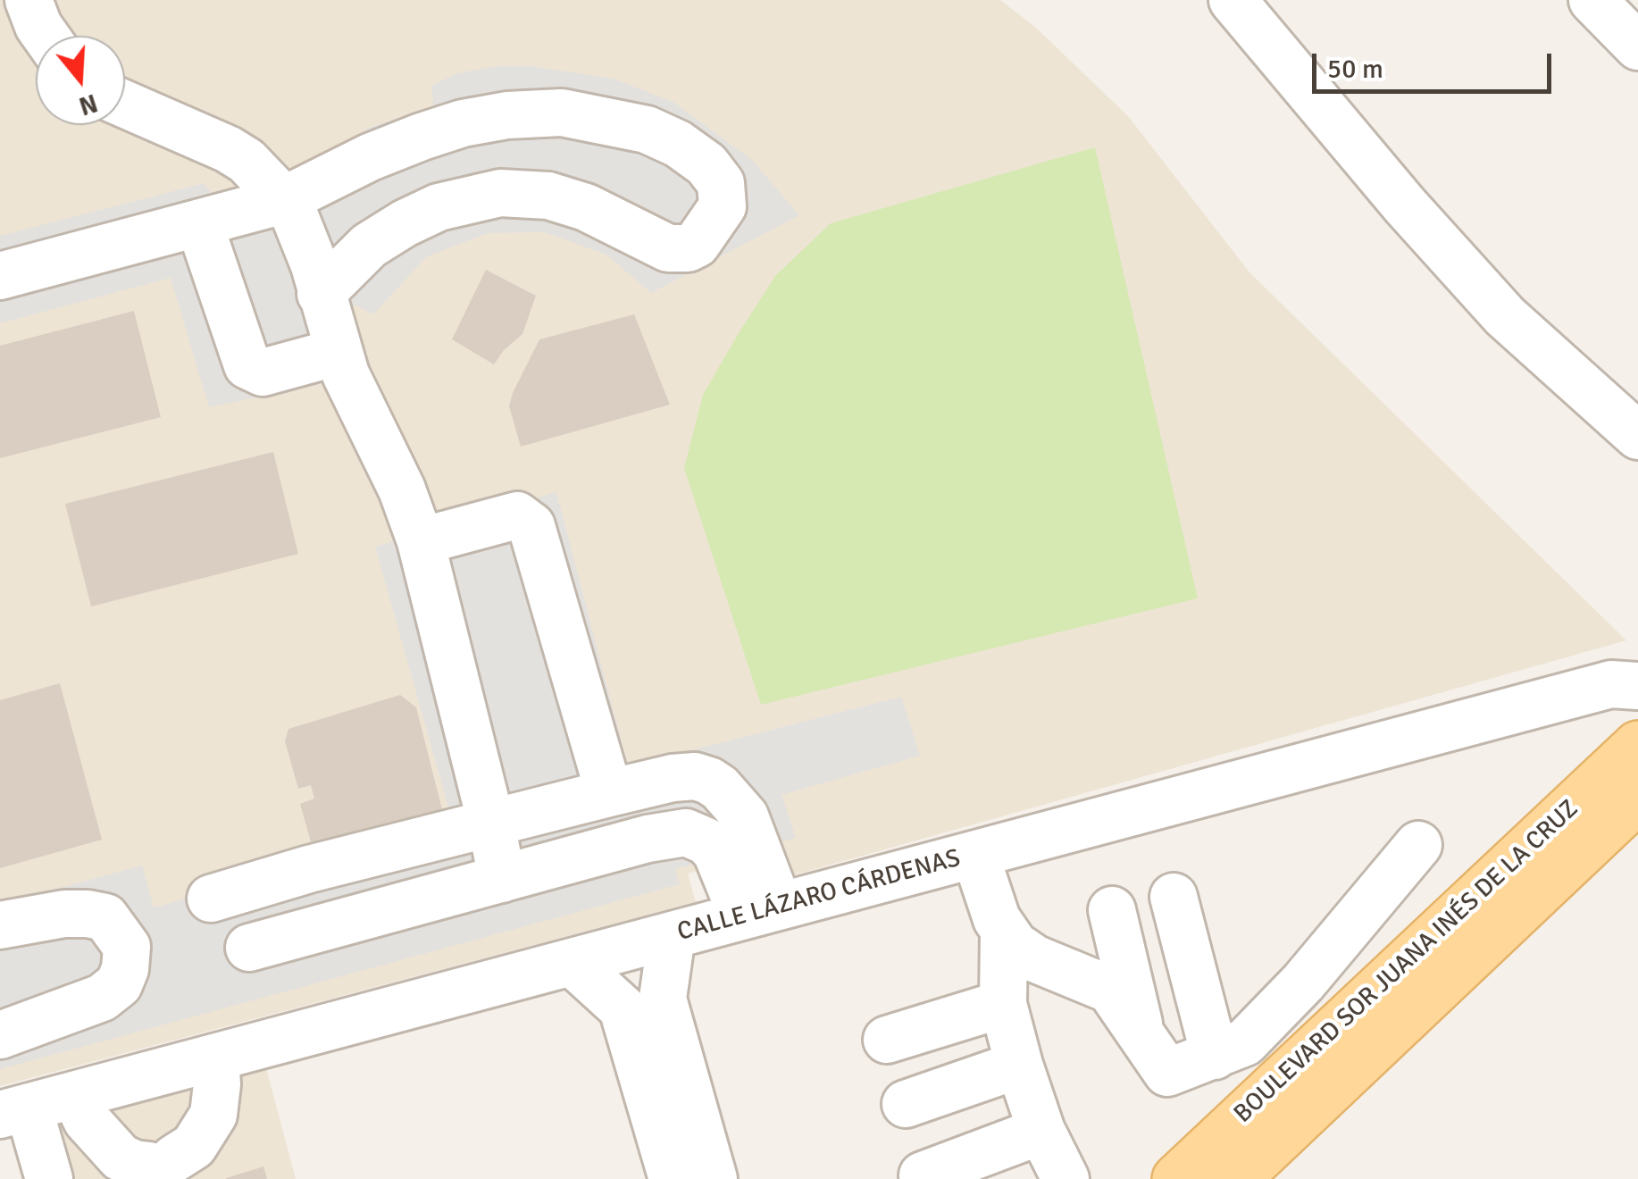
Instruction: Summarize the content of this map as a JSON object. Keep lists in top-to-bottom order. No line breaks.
{"streets":{"main road":["BOULEVARD SOR JUANA INÉS DE LA CRUZ"],"street":["CALLE LÁZARO CÁRDENAS"]},"scale_bar":"50 m","north":"bottom"}
